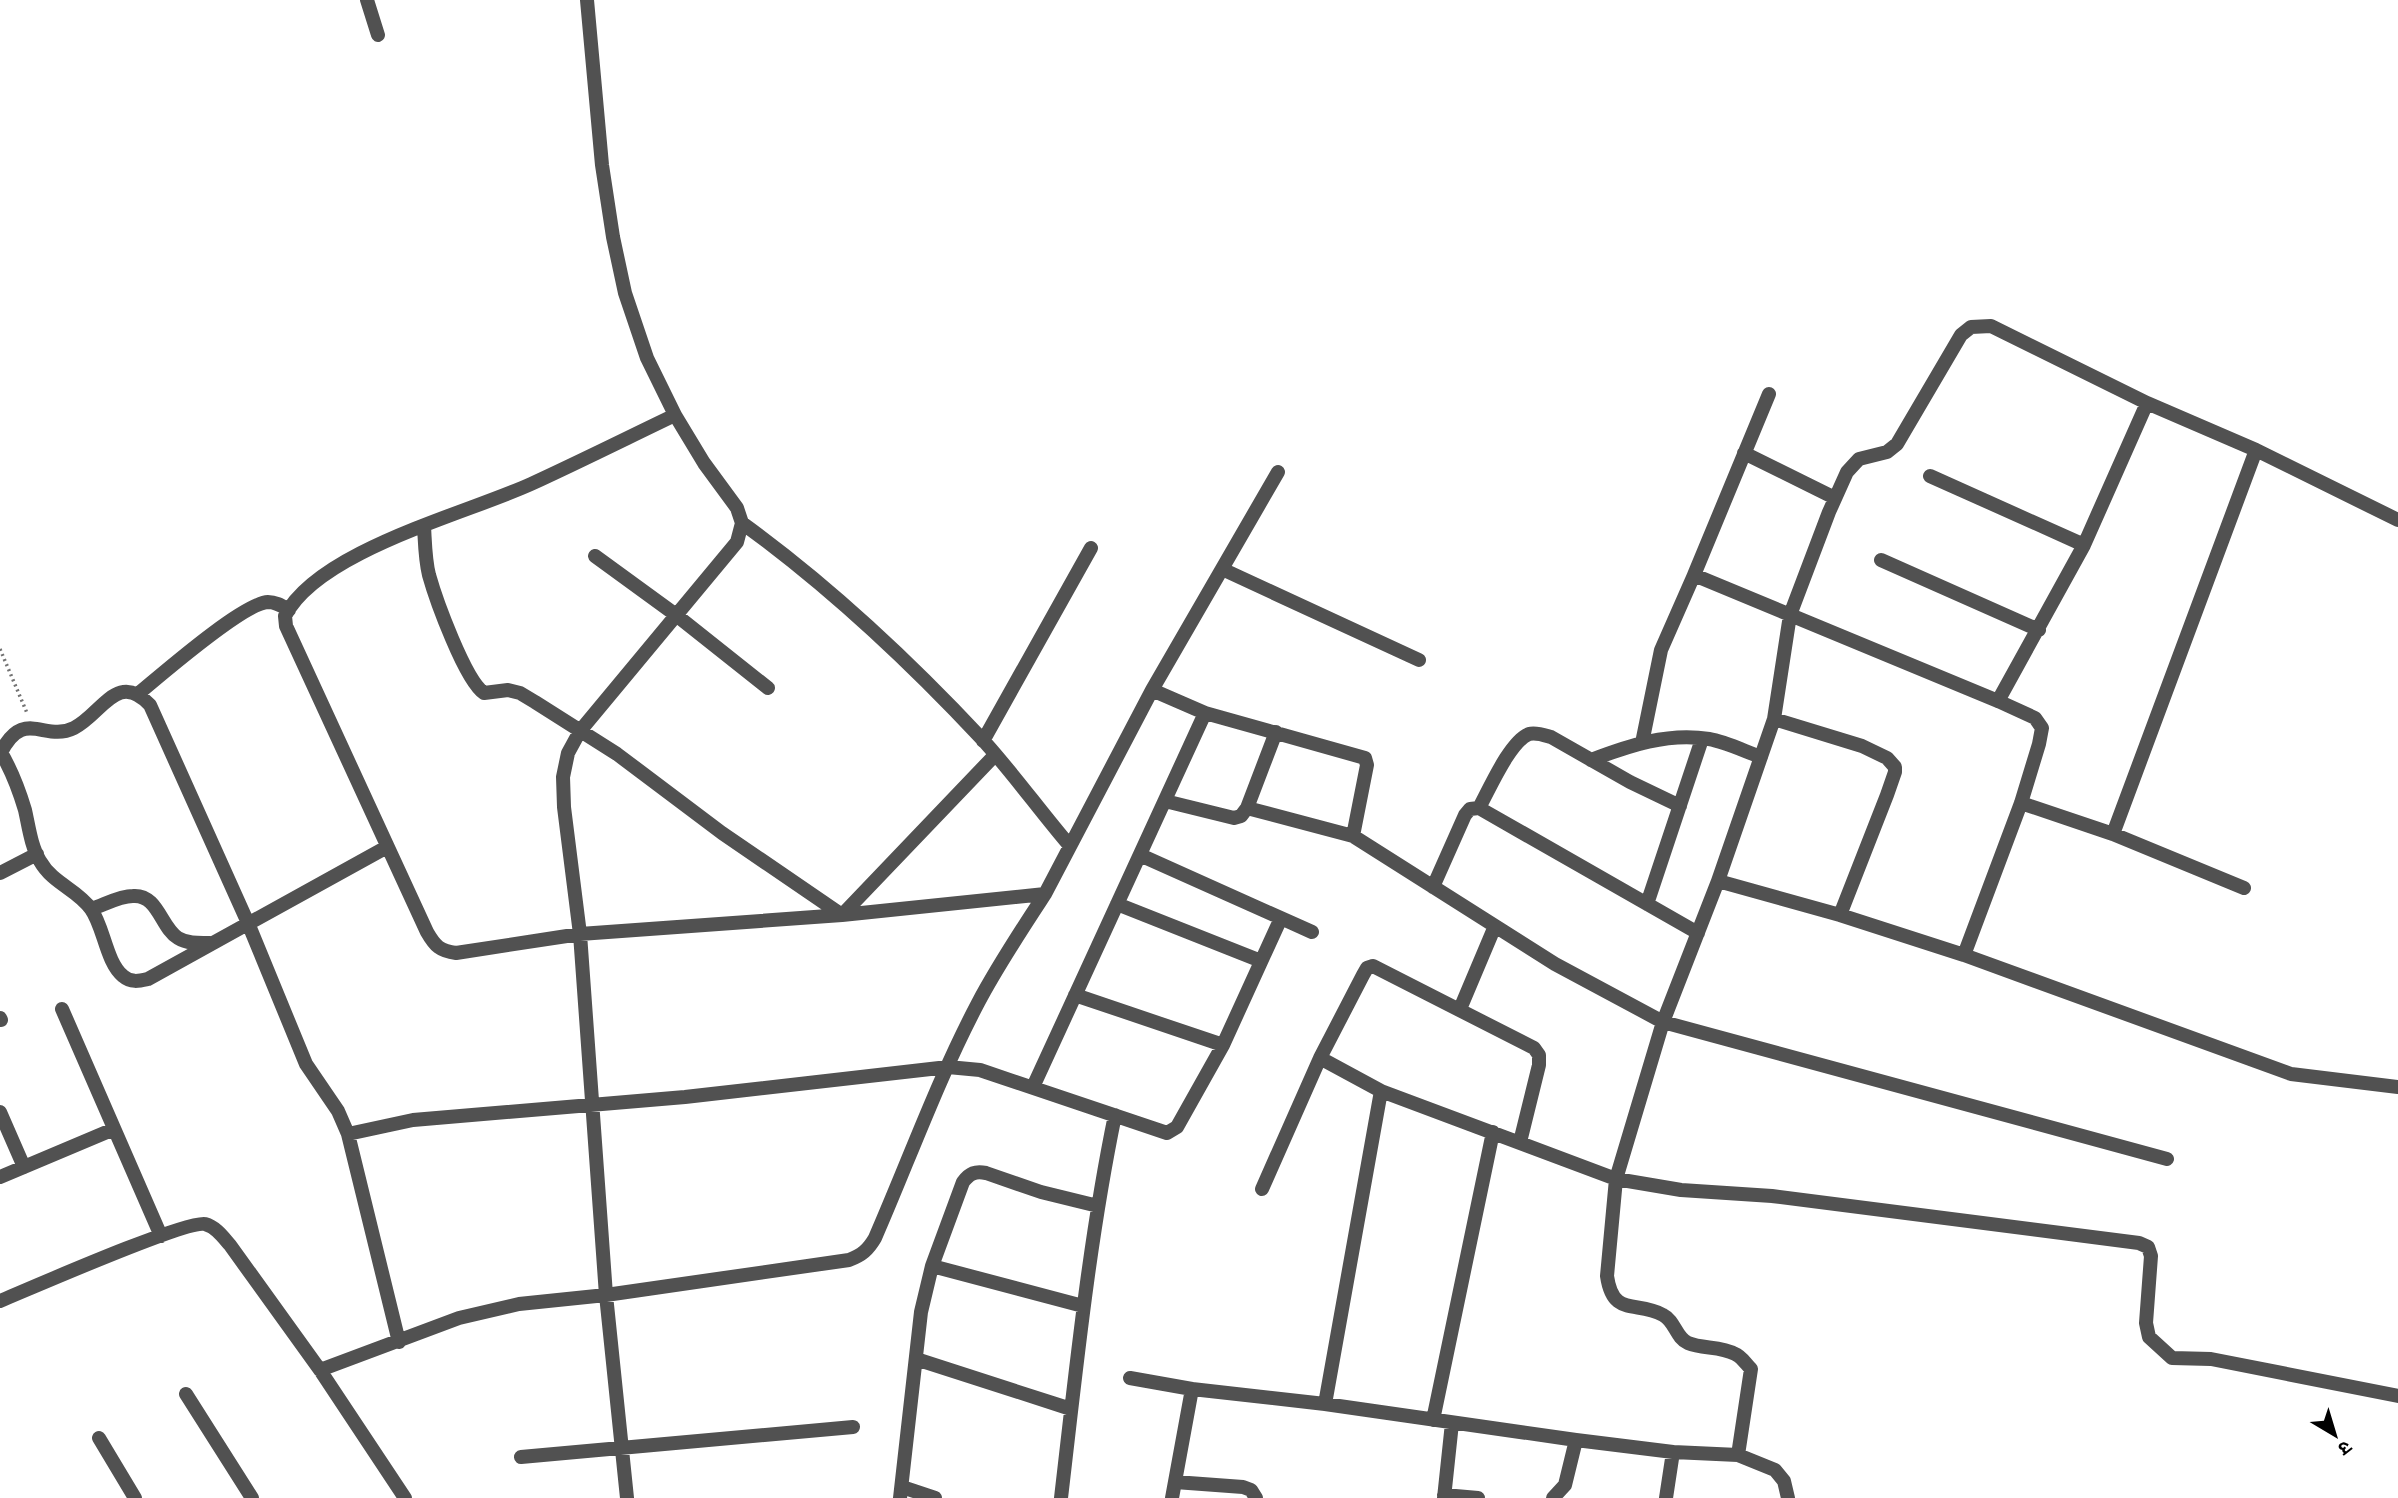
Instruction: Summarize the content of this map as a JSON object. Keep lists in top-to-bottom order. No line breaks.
{"north":"bottom right"}
